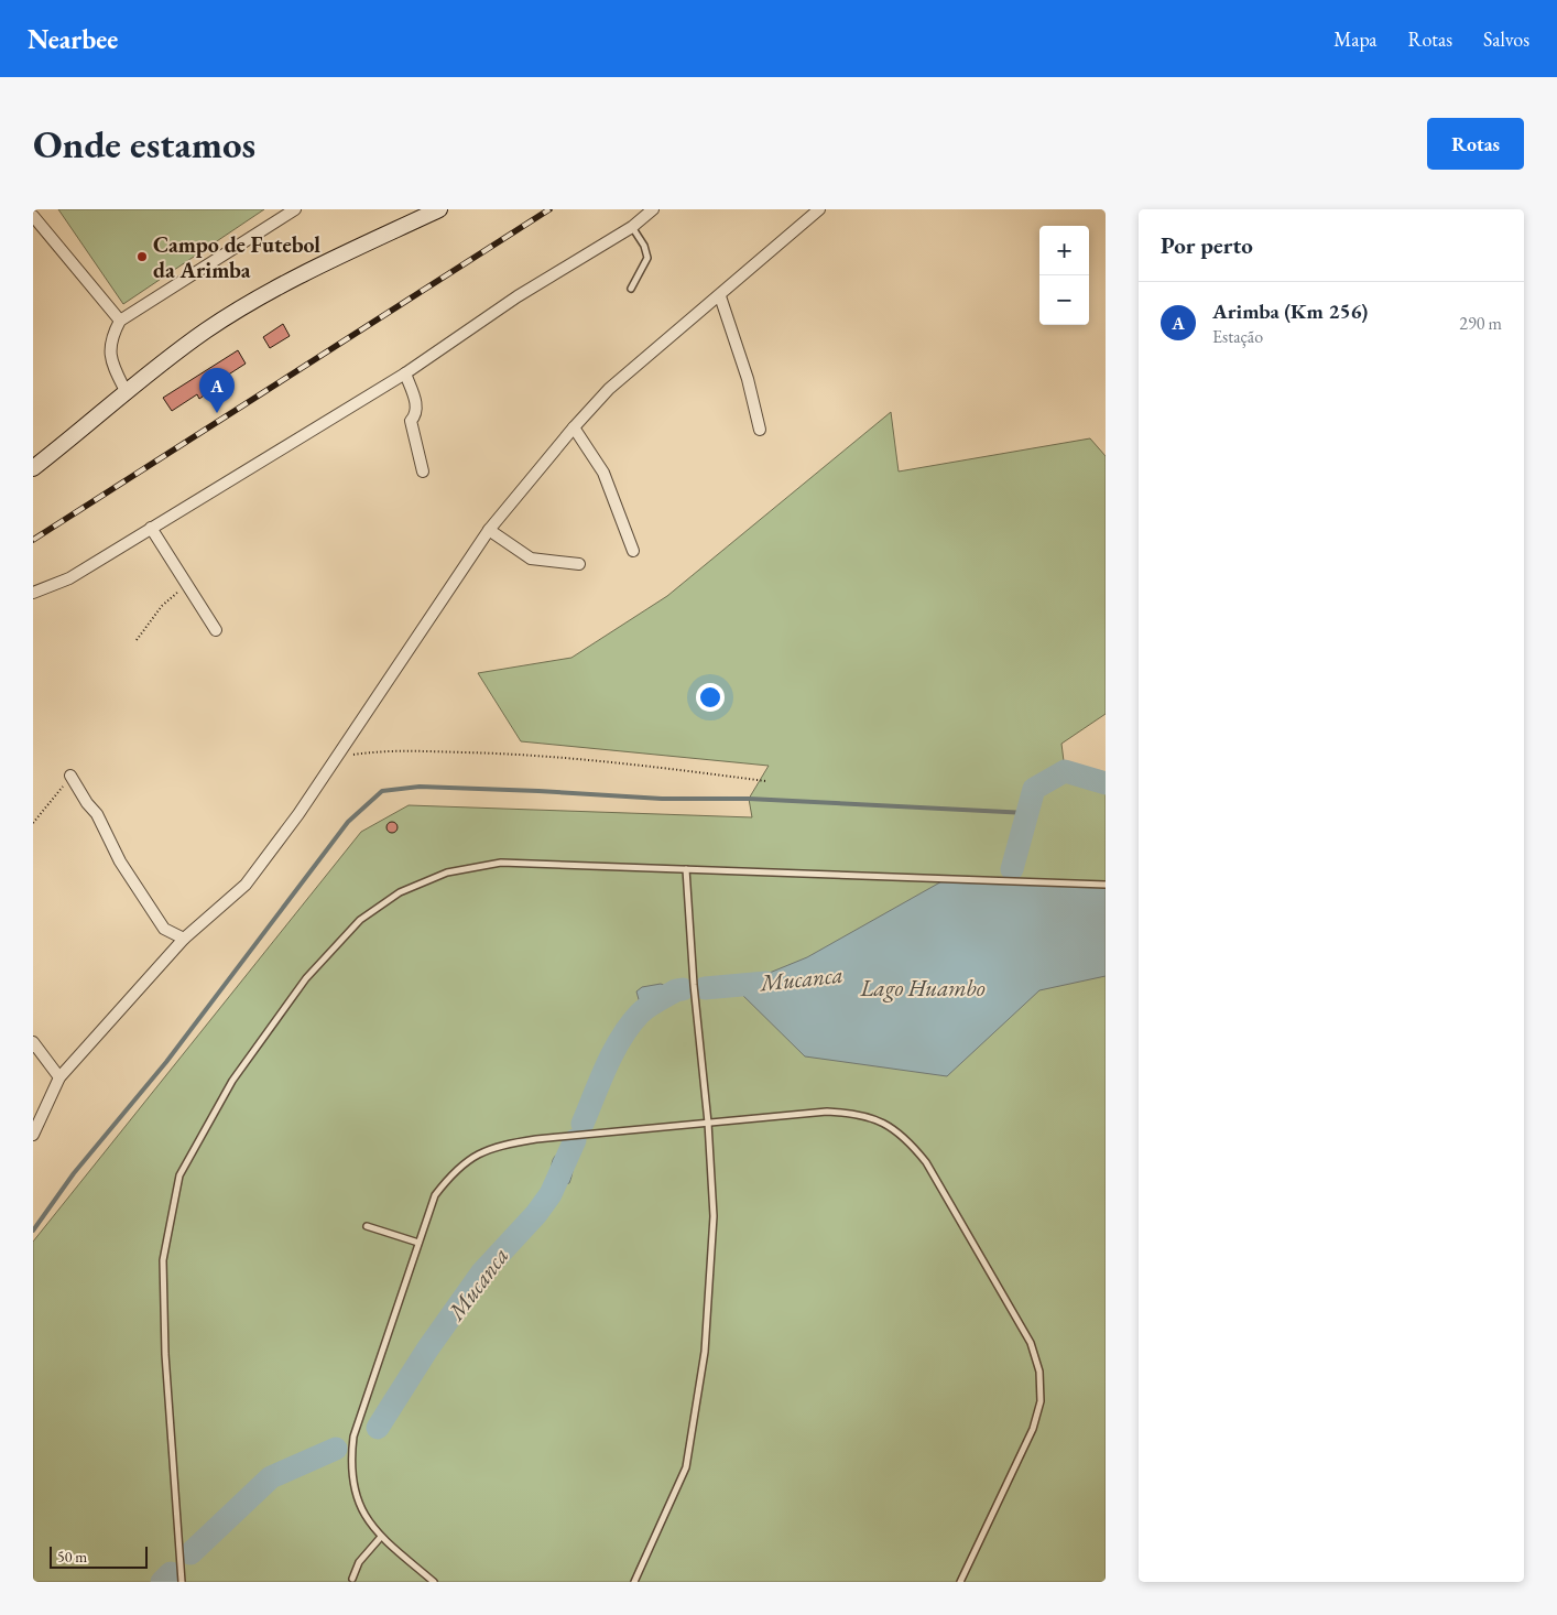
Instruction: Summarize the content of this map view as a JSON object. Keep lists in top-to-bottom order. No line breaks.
{"water":["Mucanca","Lago Huambo"],"places":["Campo de Futebol da Arimba"],"scale_bar":"50 m","page":{"header":"Nearbee","nav":["Mapa","Rotas","Salvos"],"buttons":"Rotas","title":"Onde estamos","heading":"Por perto","map_buttons":["+","−"],"list":[{"mark":"A","name":"Arimba (Km 256)","note":"Estação","value":"290 m"}],"pins":"A","scale":"50 m"}}
